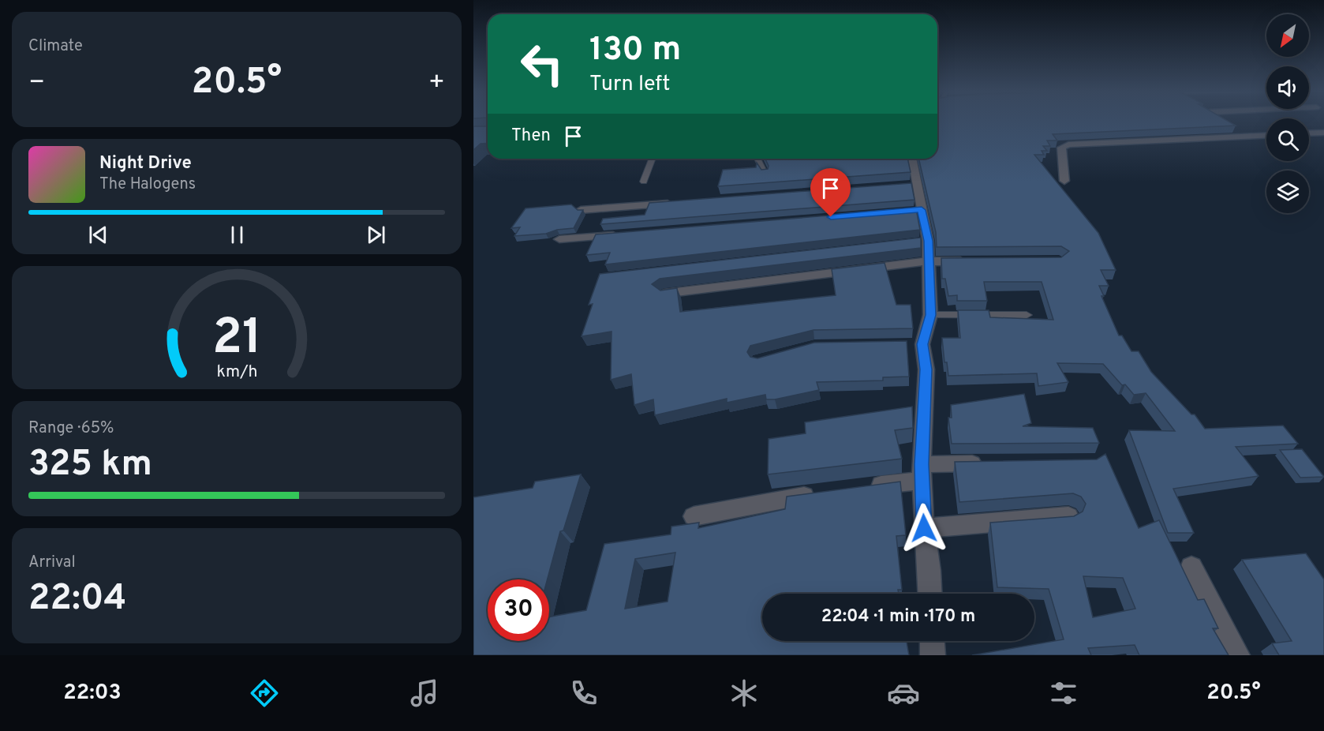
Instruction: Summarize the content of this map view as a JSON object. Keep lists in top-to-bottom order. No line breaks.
{"north":"bottom left","page":{"tile":["Climate",["Range · 65%","325 km"],["Arrival","22:04"]],"turn":["130 m","Turn left"],"heat":["−","20.5°","+"],"then":"Then","song":["Night Drive","The Halogens"],"limit":"30","trip":"22:04 · 1 min · 170 m","tabs":["22:03","20.5°"],"gauge":["21","km/h"]}}
